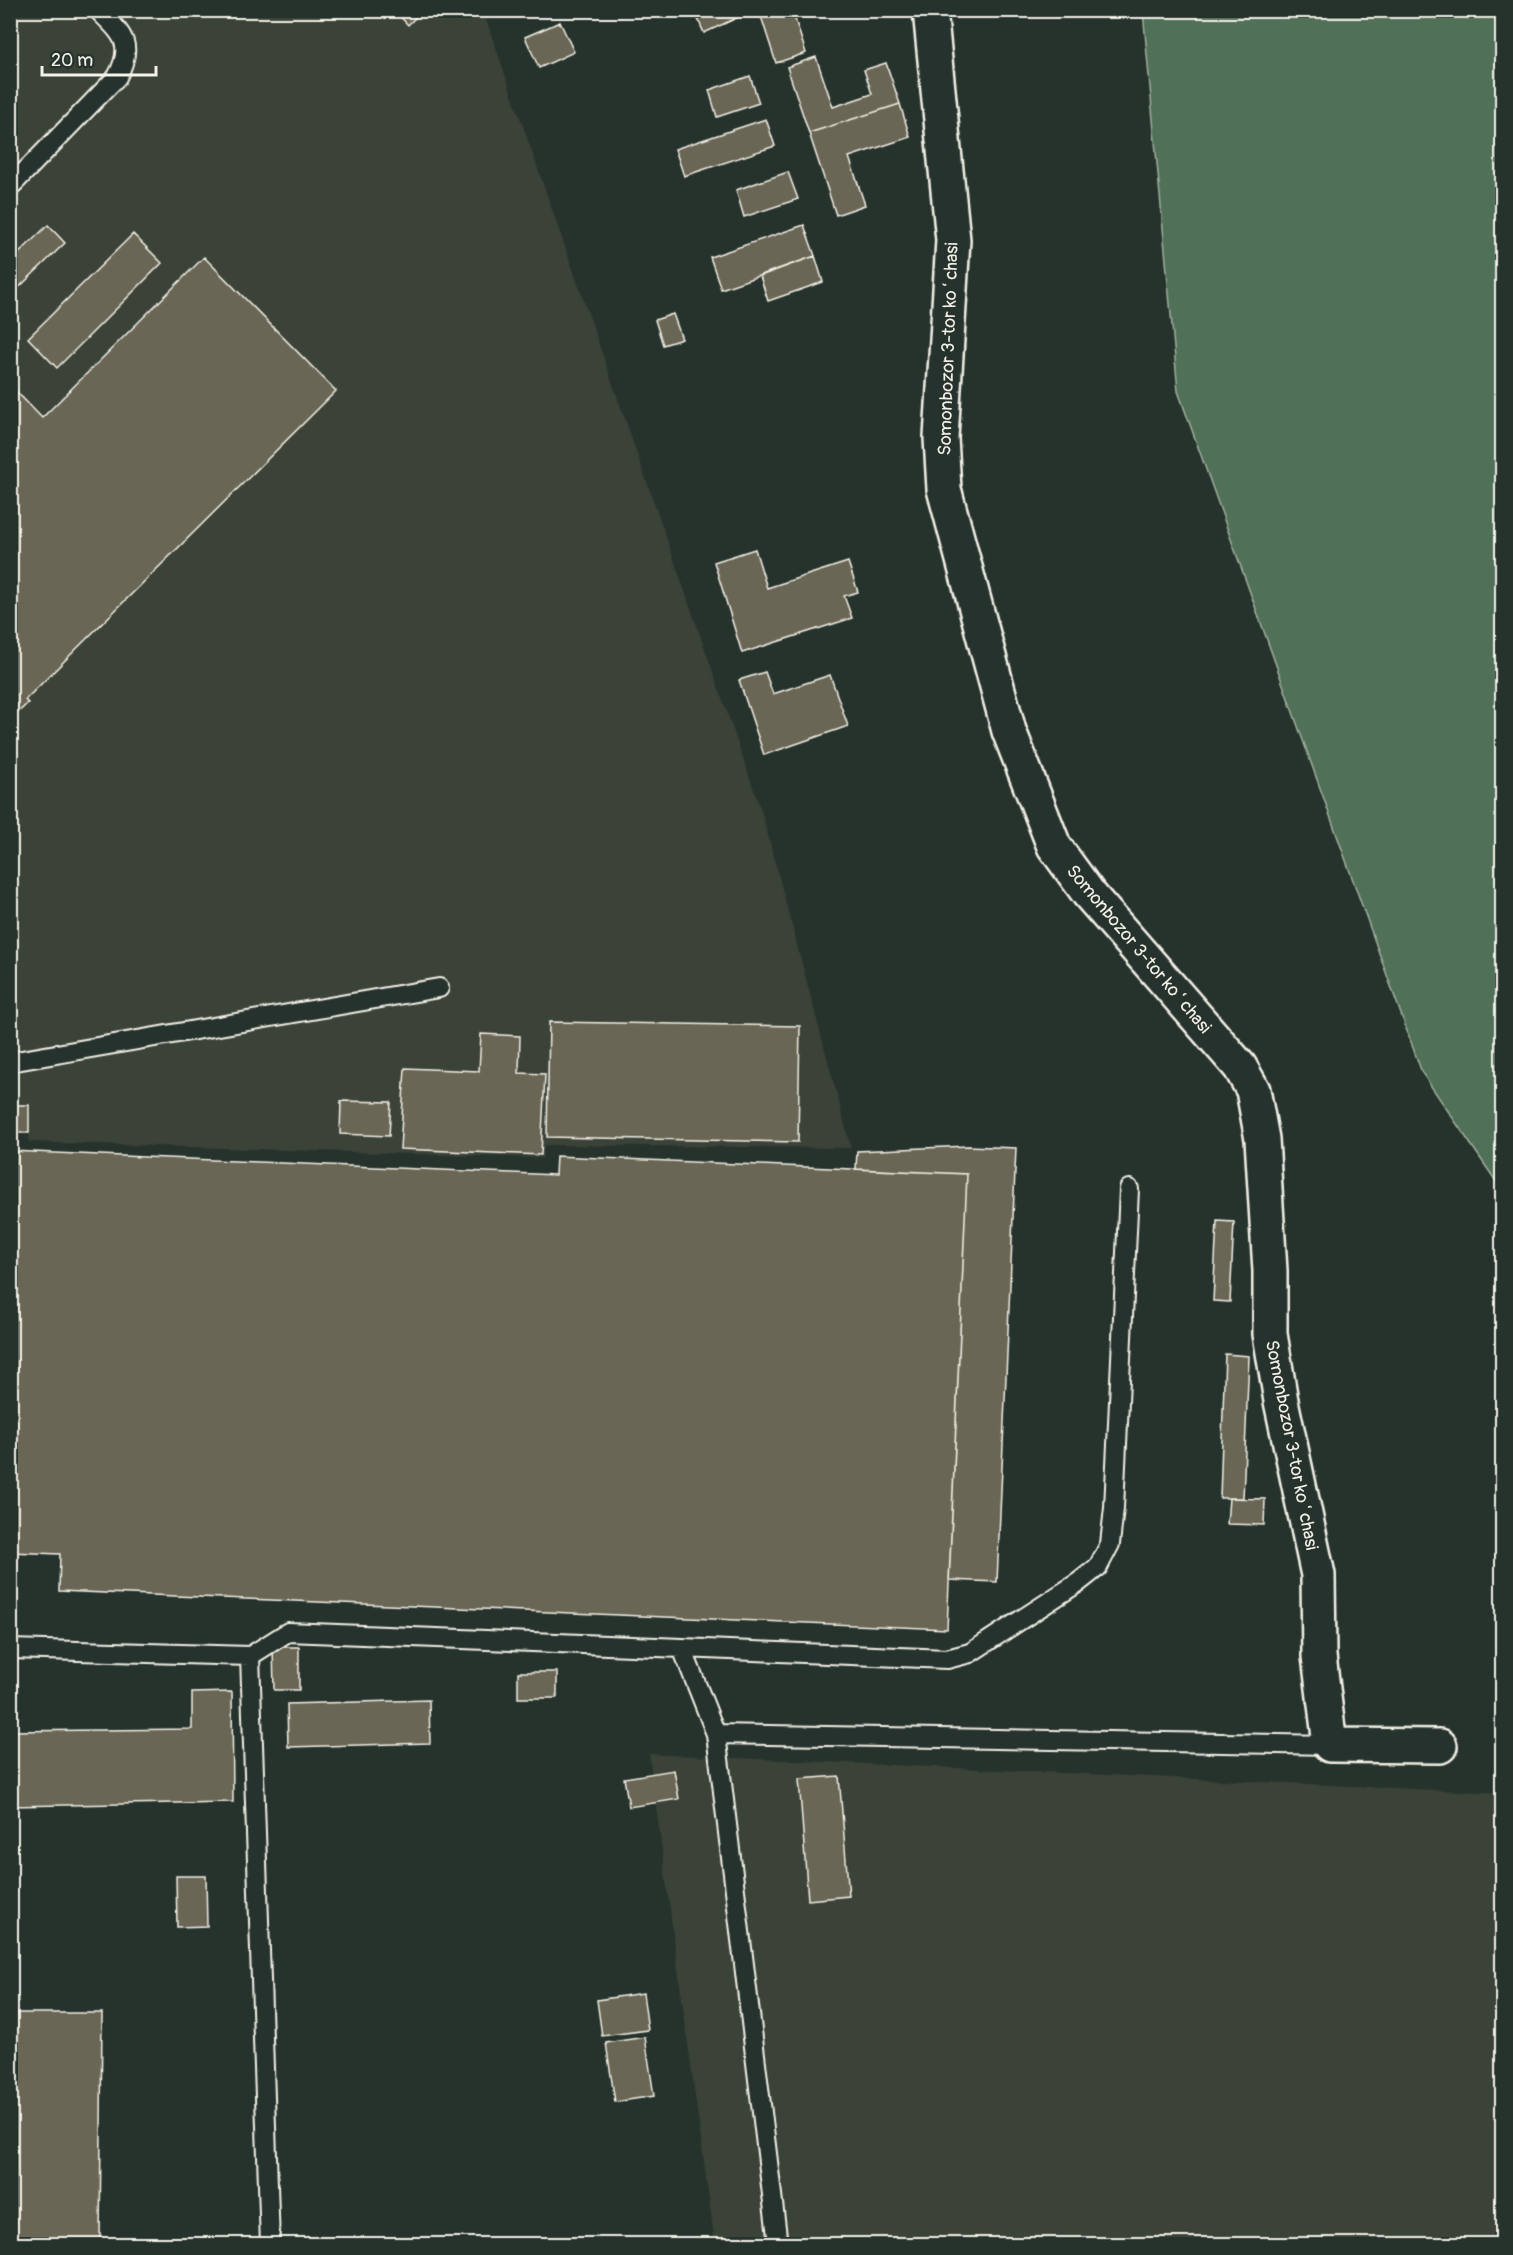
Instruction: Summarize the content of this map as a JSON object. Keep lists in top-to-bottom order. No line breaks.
{"streets":{"street":["Somonbozor 3-tor koʻchasi"]},"scale_bar":"20 m"}
